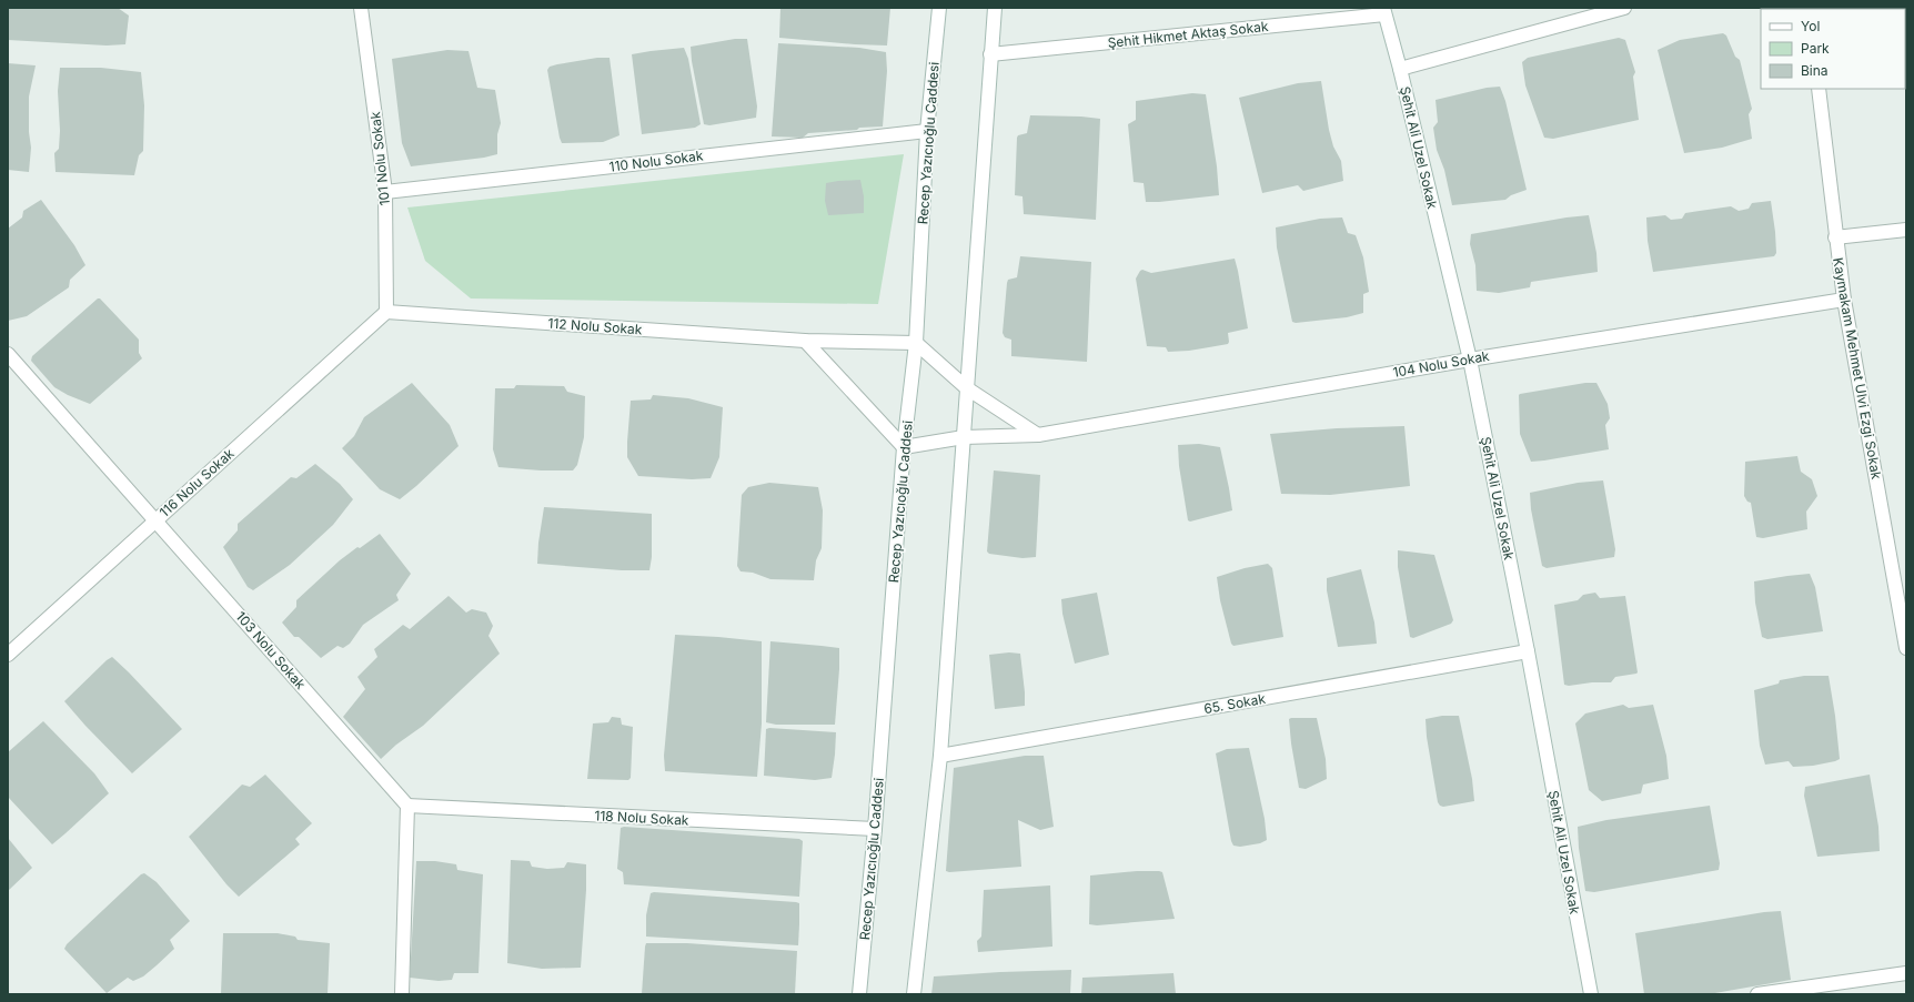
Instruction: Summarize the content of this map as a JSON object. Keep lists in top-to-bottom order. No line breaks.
{"streets":{"street":["Şehit Hikmet Aktaş Sokak","Recep Yazıcıoğlu Caddesi","Şehit Ali Uzel Sokak","101 Nolu Sokak","110 Nolu Sokak","112 Nolu Sokak","104 Nolu Sokak","Kaymakam Mehmet Ulvi Ezgi Sokak","116 Nolu Sokak","103 Nolu Sokak","65. Sokak","118 Nolu Sokak"]},"crossings":[["Şehit Hikmet Aktaş Sokak","Şehit Ali Uzel Sokak"],["Recep Yazıcıoğlu Caddesi","110 Nolu Sokak"],["Recep Yazıcıoğlu Caddesi","112 Nolu Sokak"],["Recep Yazıcıoğlu Caddesi","104 Nolu Sokak"],["Recep Yazıcıoğlu Caddesi","118 Nolu Sokak"],["Şehit Ali Uzel Sokak","104 Nolu Sokak"],["Şehit Ali Uzel Sokak","65. Sokak"],["101 Nolu Sokak","110 Nolu Sokak"],["101 Nolu Sokak","112 Nolu Sokak"],["101 Nolu Sokak","116 Nolu Sokak"],["112 Nolu Sokak","116 Nolu Sokak"],["104 Nolu Sokak","Kaymakam Mehmet Ulvi Ezgi Sokak"],["116 Nolu Sokak","103 Nolu Sokak"],["103 Nolu Sokak","118 Nolu Sokak"]],"legend":["Yol","Park","Bina"]}
